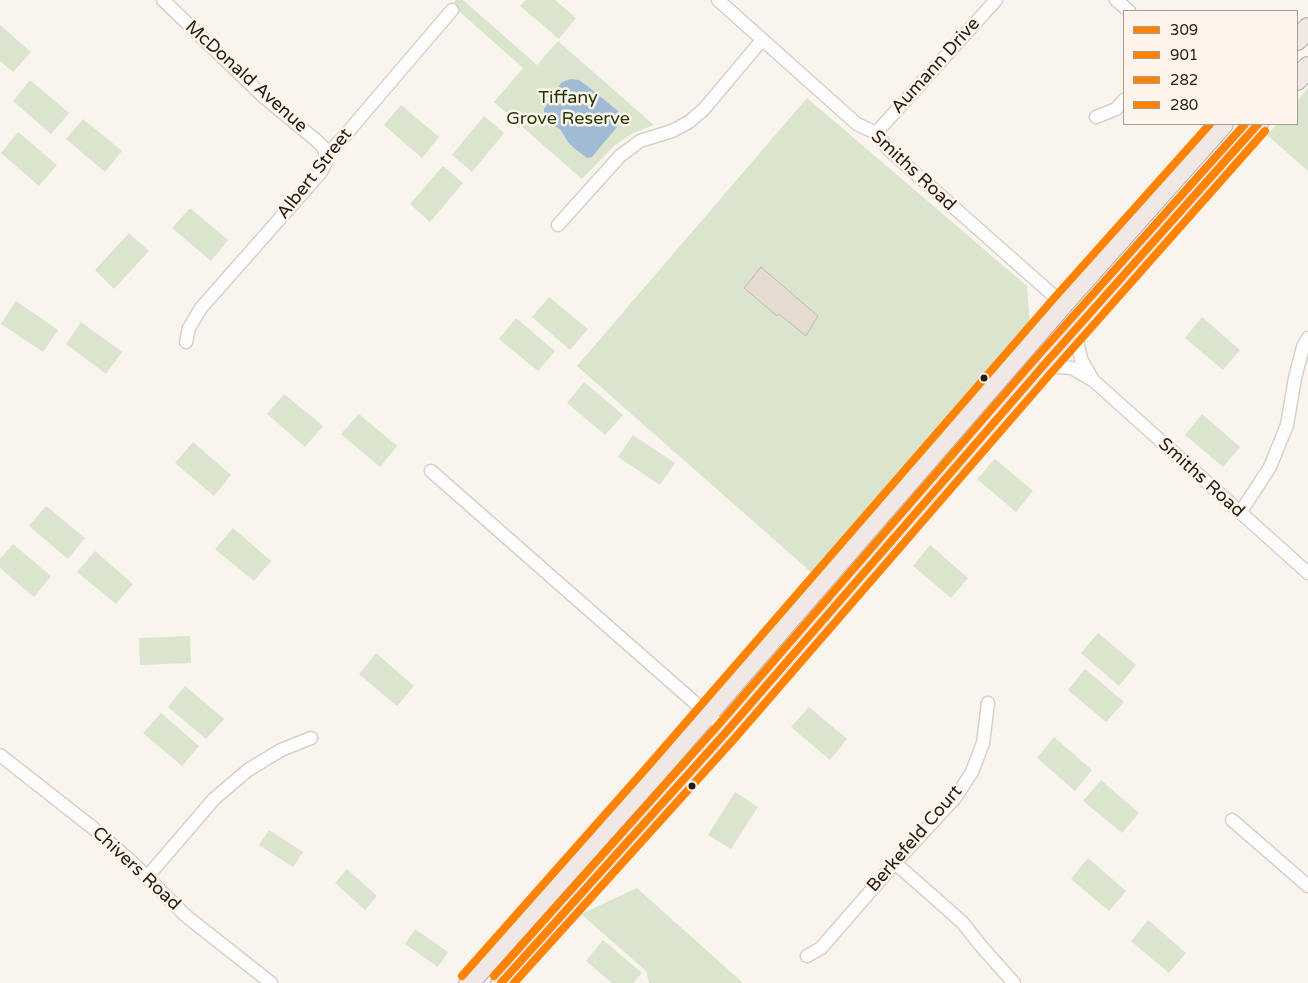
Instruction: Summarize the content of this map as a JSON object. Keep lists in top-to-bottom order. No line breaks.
{"streets":{"street":["Aumann Drive","McDonald Avenue","Smiths Road","Albert Street","Berkefeld Court","Chivers Road"]},"crossings":[["Aumann Drive","Smiths Road"],["McDonald Avenue","Albert Street"]],"parks":["Tiffany Grove Reserve"],"lines":["transit line 309","transit line 282","transit line 280","transit line 901"],"legend":["309","901","282","280"]}
